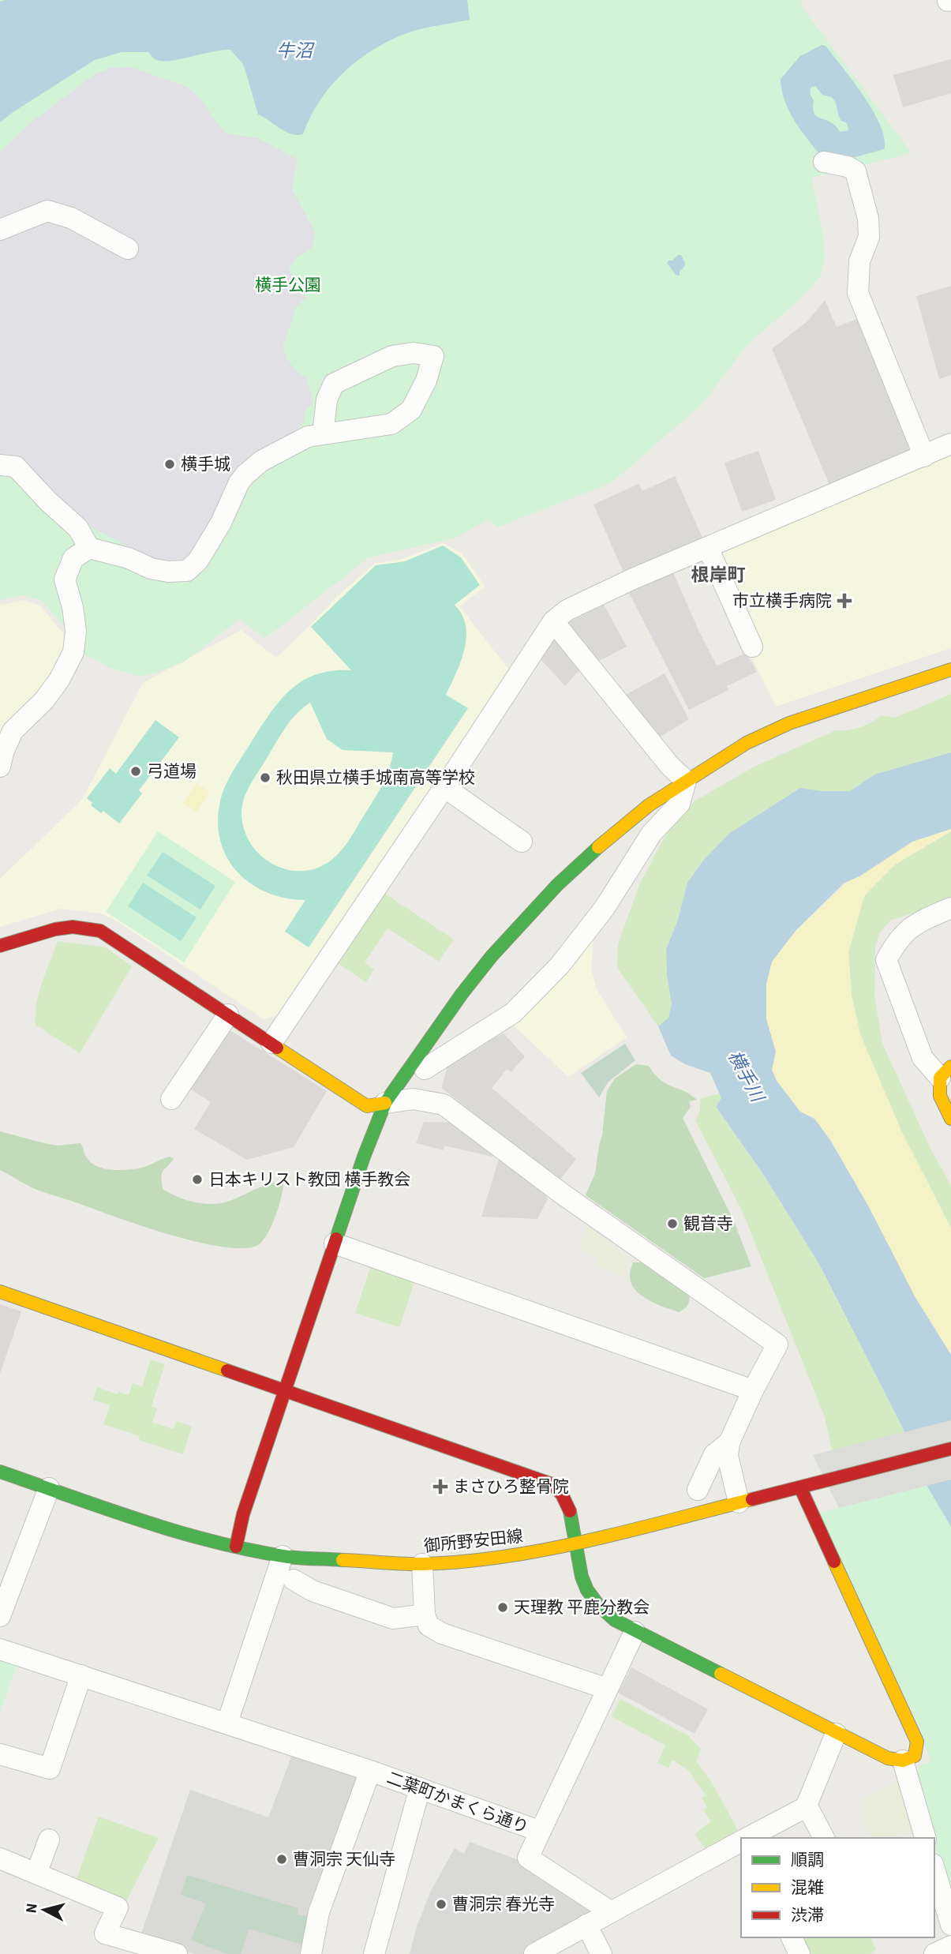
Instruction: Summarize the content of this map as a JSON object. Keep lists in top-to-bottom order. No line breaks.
{"streets":{"street":["御所野安田線","二葉町かまくら通り"]},"districts":["根岸町"],"water":["牛沼","横手川"],"parks":["横手公園"],"places":{"other":["横手城","弓道場","秋田県立横手城南高等学校","日本キリスト教団 横手教会","観音寺","天理教 平鹿分教会","曹洞宗 天仙寺","曹洞宗 春光寺"],"health":["市立横手病院","まさひろ整骨院"]},"legend":["順調","混雑","渋滞"],"north":"left"}
